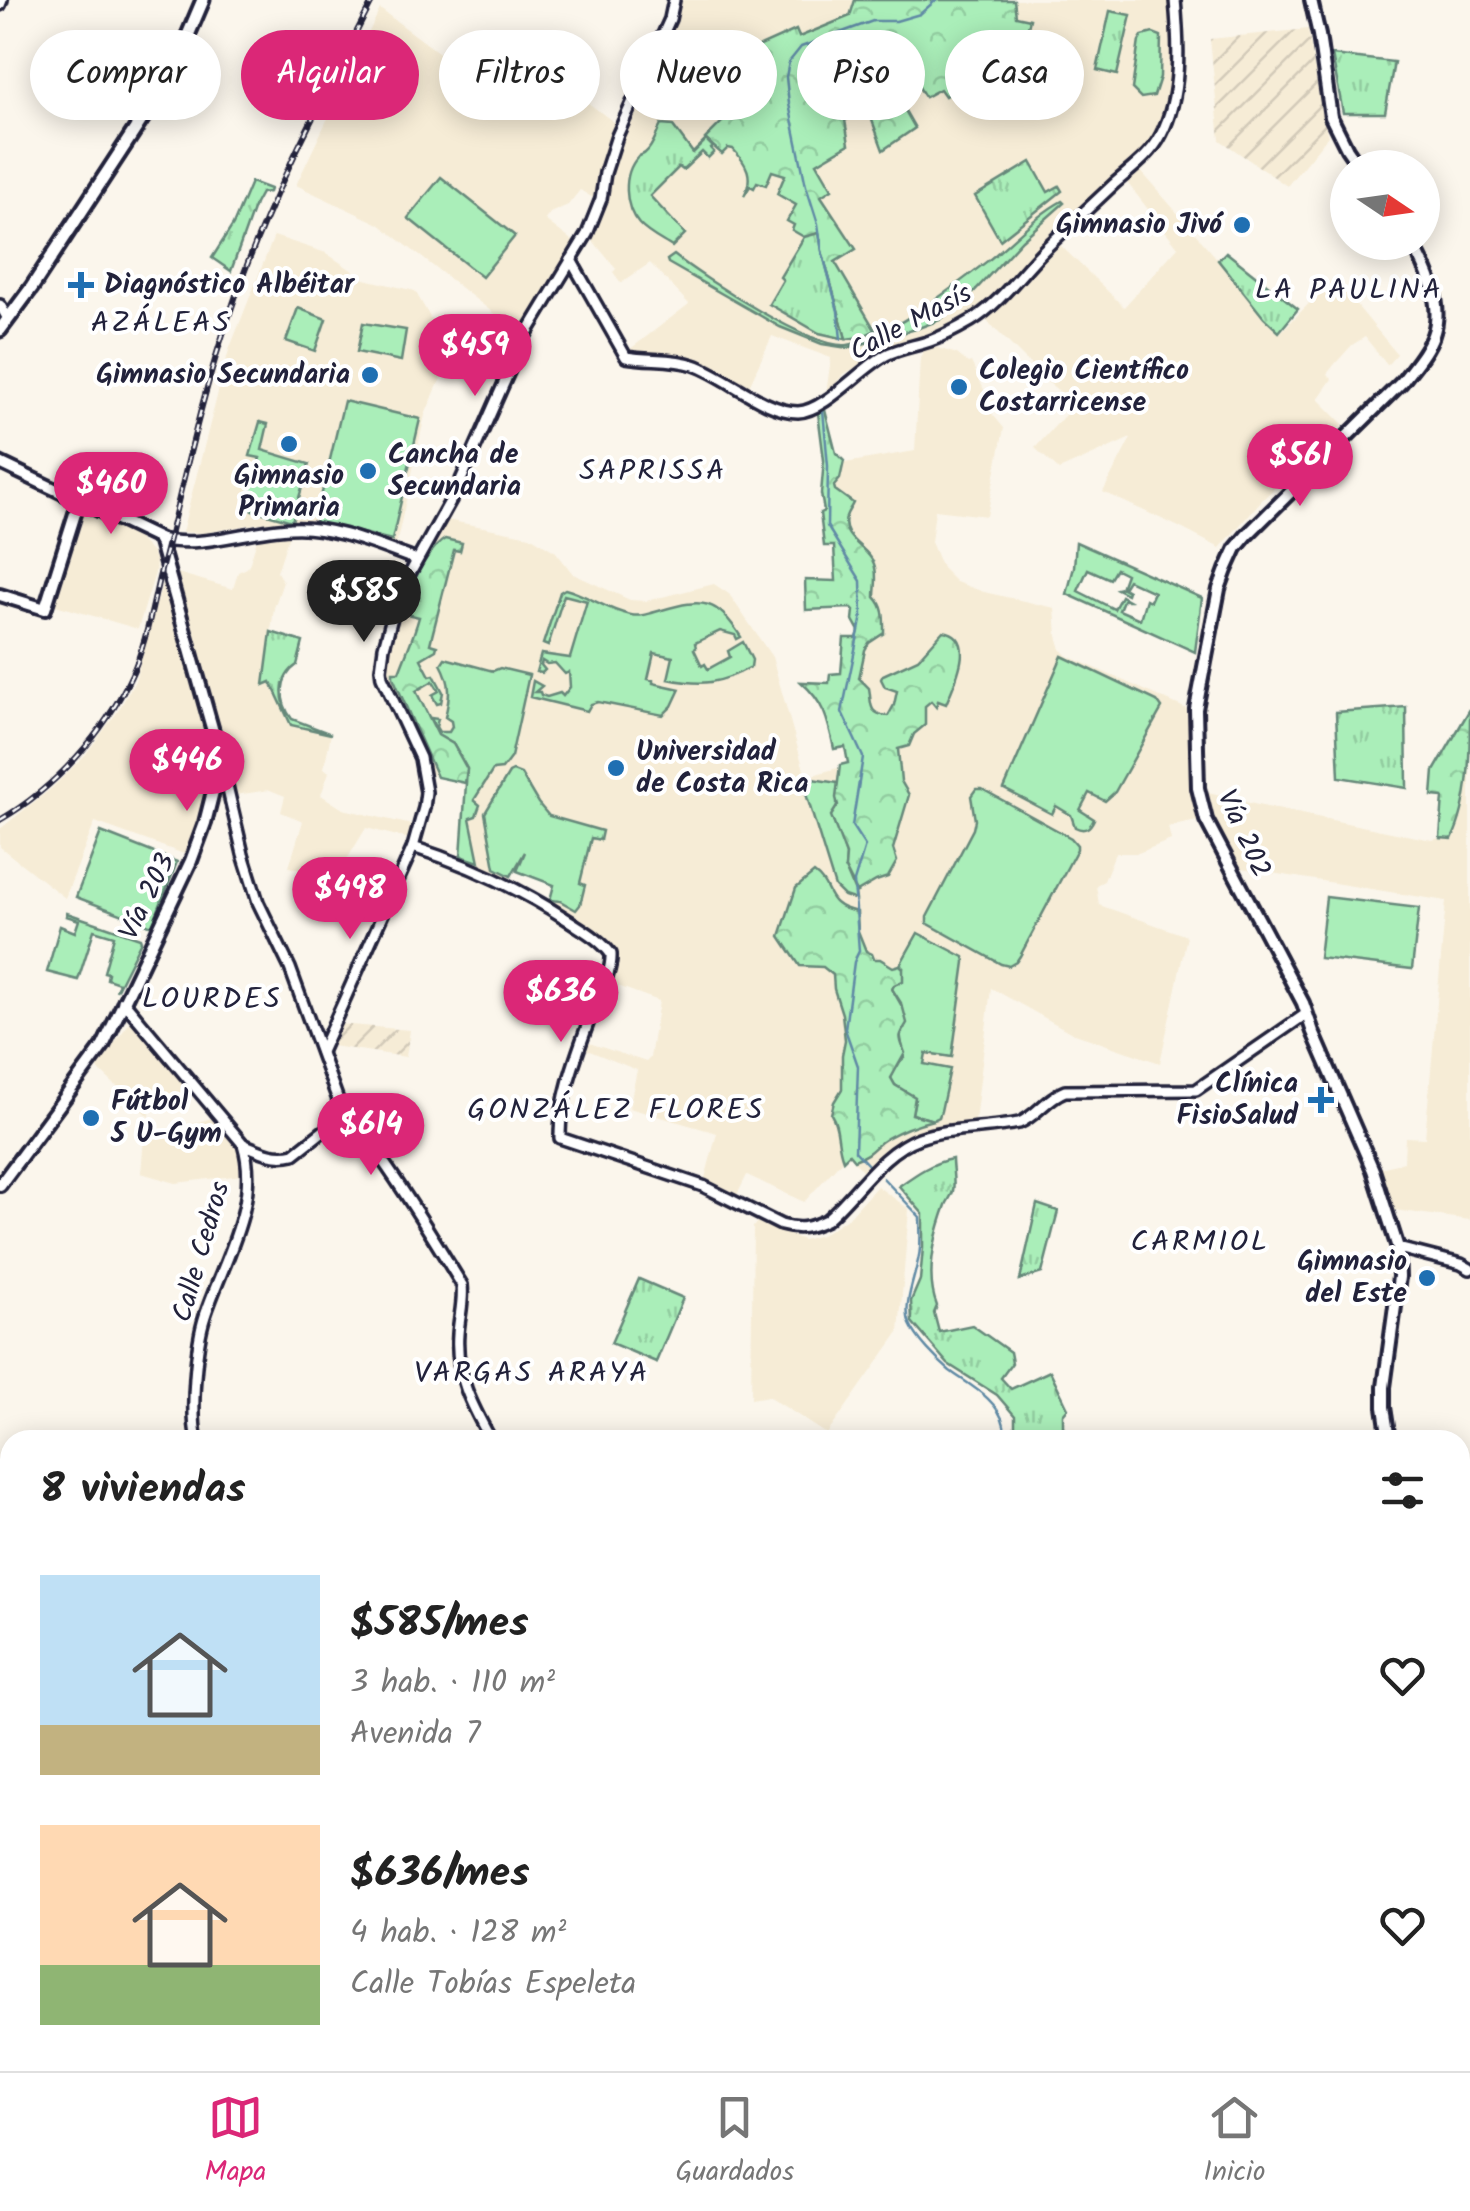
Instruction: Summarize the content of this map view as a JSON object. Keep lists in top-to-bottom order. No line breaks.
{"streets":{"main road":["Vía 202","Vía 203"],"street":["Calle Masís","Calle Cedros"]},"districts":["LA PAULINA","AZÁLEAS","SAPRISSA","LOURDES","GONZÁLEZ FLORES","CARMIOL","VARGAS ARAYA"],"places":{"other":["Gimnasio Jivó","Gimnasio Secundaria","Colegio Científico Costarricense","Gimnasio Primaria","Cancha de Secundaria","Universidad de Costa Rica","Fútbol 5 U-Gym","Gimnasio del Este"],"health":["Diagnóstico Albéitar","Clínica FisioSalud"]},"north":"right","page":{"chip":["Comprar","Alquilar","Filtros","Nuevo","Piso","Casa"],"price":["$459","$561","$460","$585","$446","$498","$636","$614"],"heading":"8 viviendas","list":[{"name":"$585/mes","note":"3 hab. · 110 m² · Avenida 7"},{"name":"$636/mes","note":"4 hab. · 128 m² · Calle Tobías Espeleta"}],"tabs":["Mapa","Guardados","Inicio"]}}
